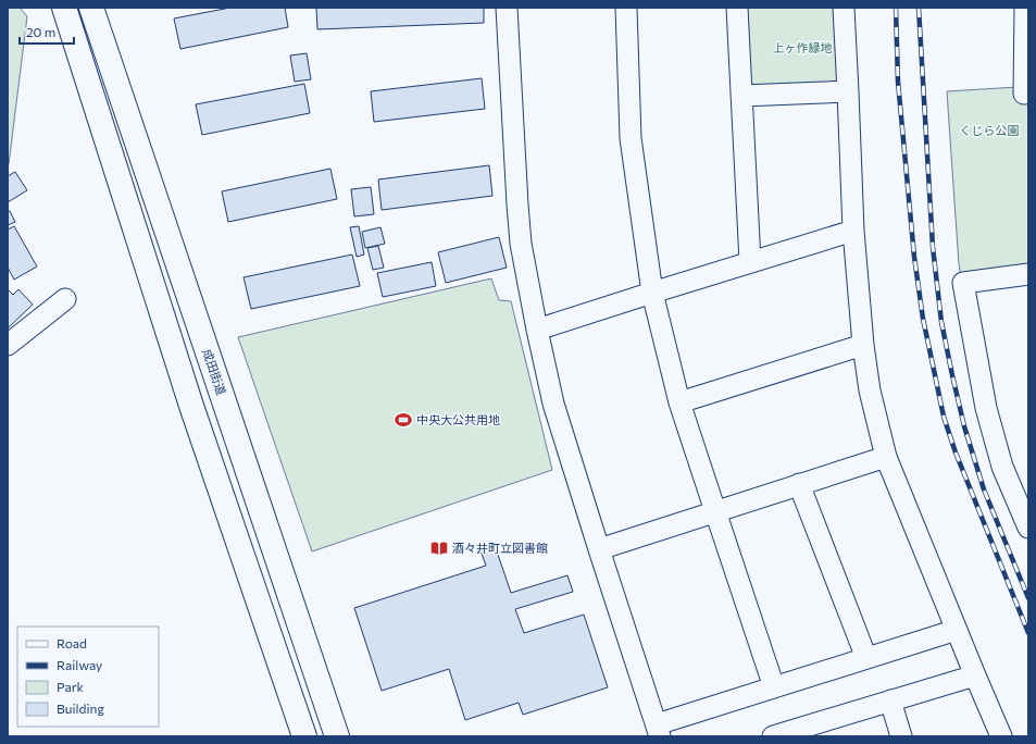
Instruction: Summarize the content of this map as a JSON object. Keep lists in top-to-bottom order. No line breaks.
{"streets":{"highway":["成田街道"]},"parks":["上ヶ作緑地","くじら公園"],"places":{"sports":["中央大公共用地"],"library":["酒々井町立図書館"]},"legend":["Road","Railway","Park","Building"],"scale_bar":"20 m"}
